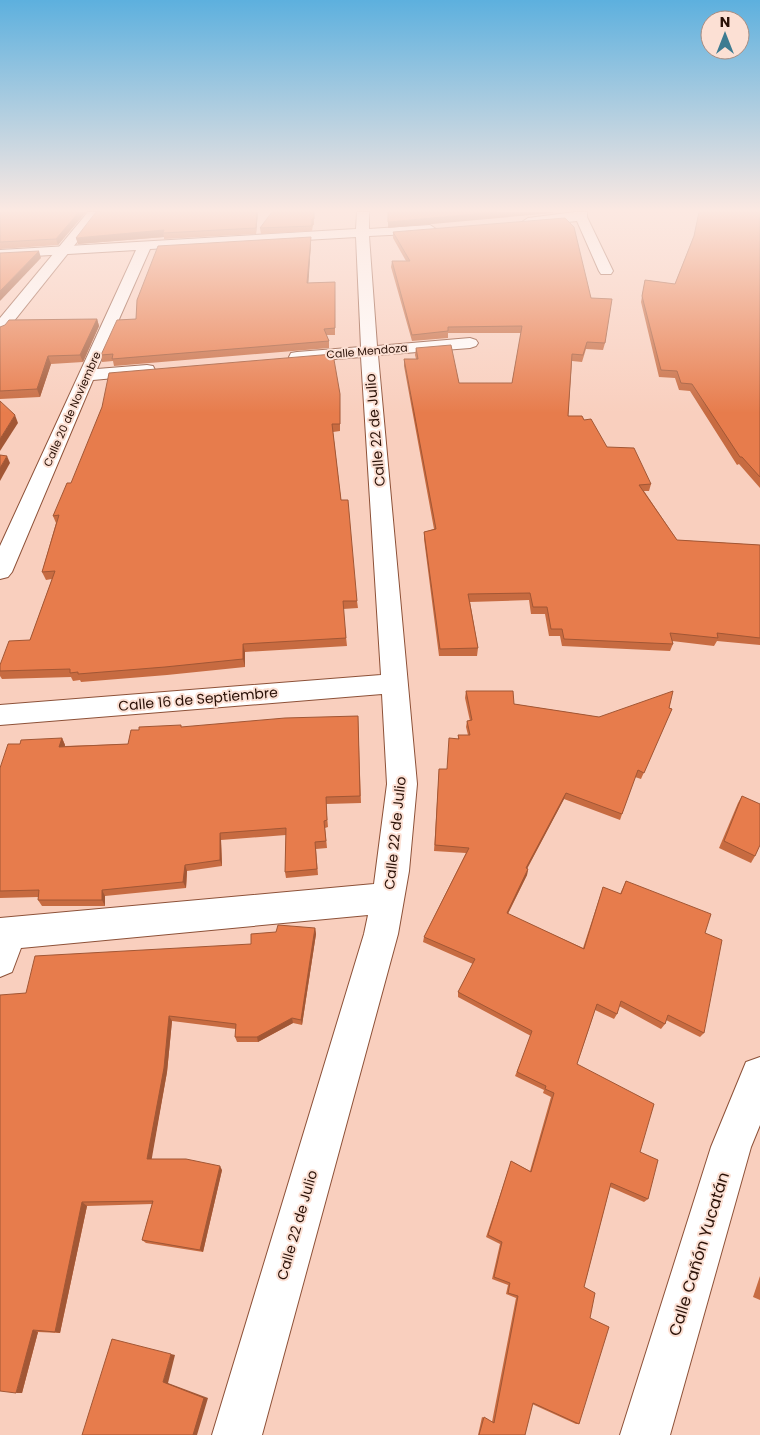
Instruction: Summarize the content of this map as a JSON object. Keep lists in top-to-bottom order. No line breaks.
{"streets":{"street":["Calle Mendoza","Calle 20 de Noviembre","Calle 22 de Julio","Calle 16 de Septiembre","Calle Cañón Yucatán"]},"crossings":[["Calle Mendoza","Calle 22 de Julio"],["Calle 22 de Julio","Calle 16 de Septiembre"]],"north":"top"}
